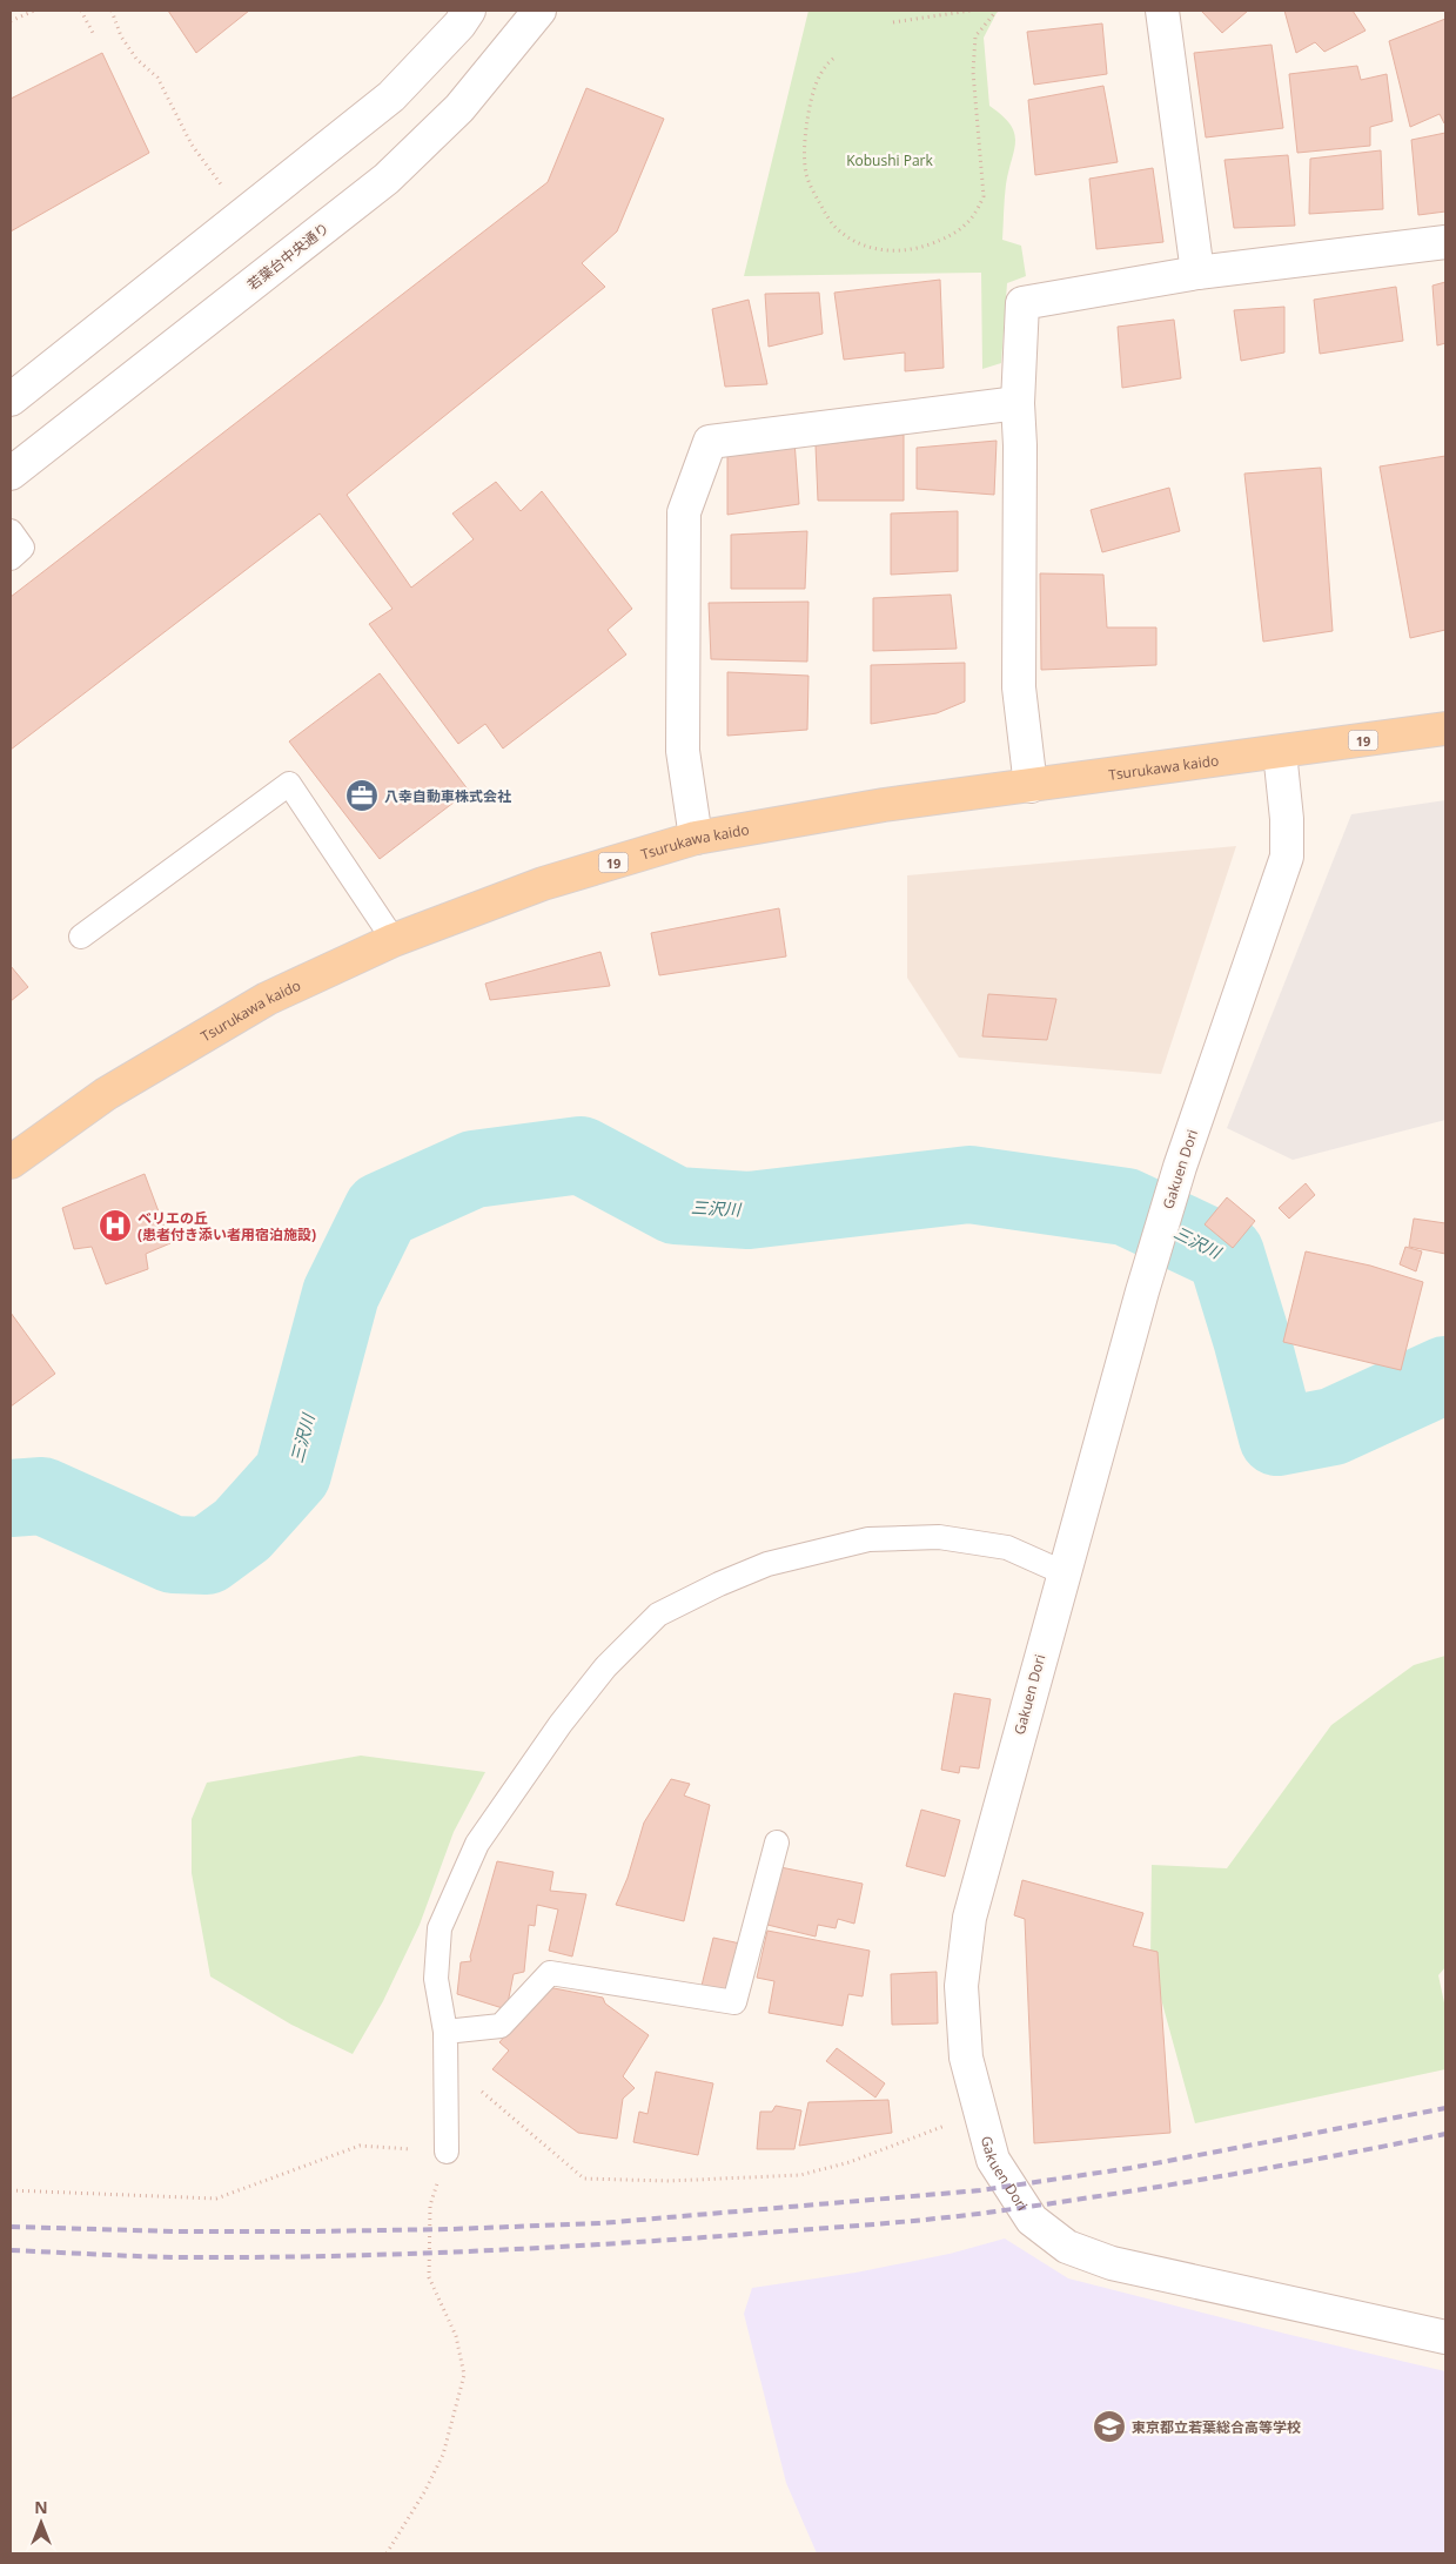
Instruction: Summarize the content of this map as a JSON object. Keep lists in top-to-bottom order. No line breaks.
{"streets":{"main road":["19","Tsurukawa kaido"],"street":["若葉台中央通り","Gakuen Dori"]},"crossings":[["Tsurukawa kaido","Gakuen Dori"]],"water":["三沢川"],"parks":["Kobushi Park"],"places":{"office":["八幸自動車株式会社"],"hospital":["ベリエの丘 (患者付き添い者用宿泊施設)"],"school or university":["東京都立若葉総合高等学校"]},"north":"top"}
